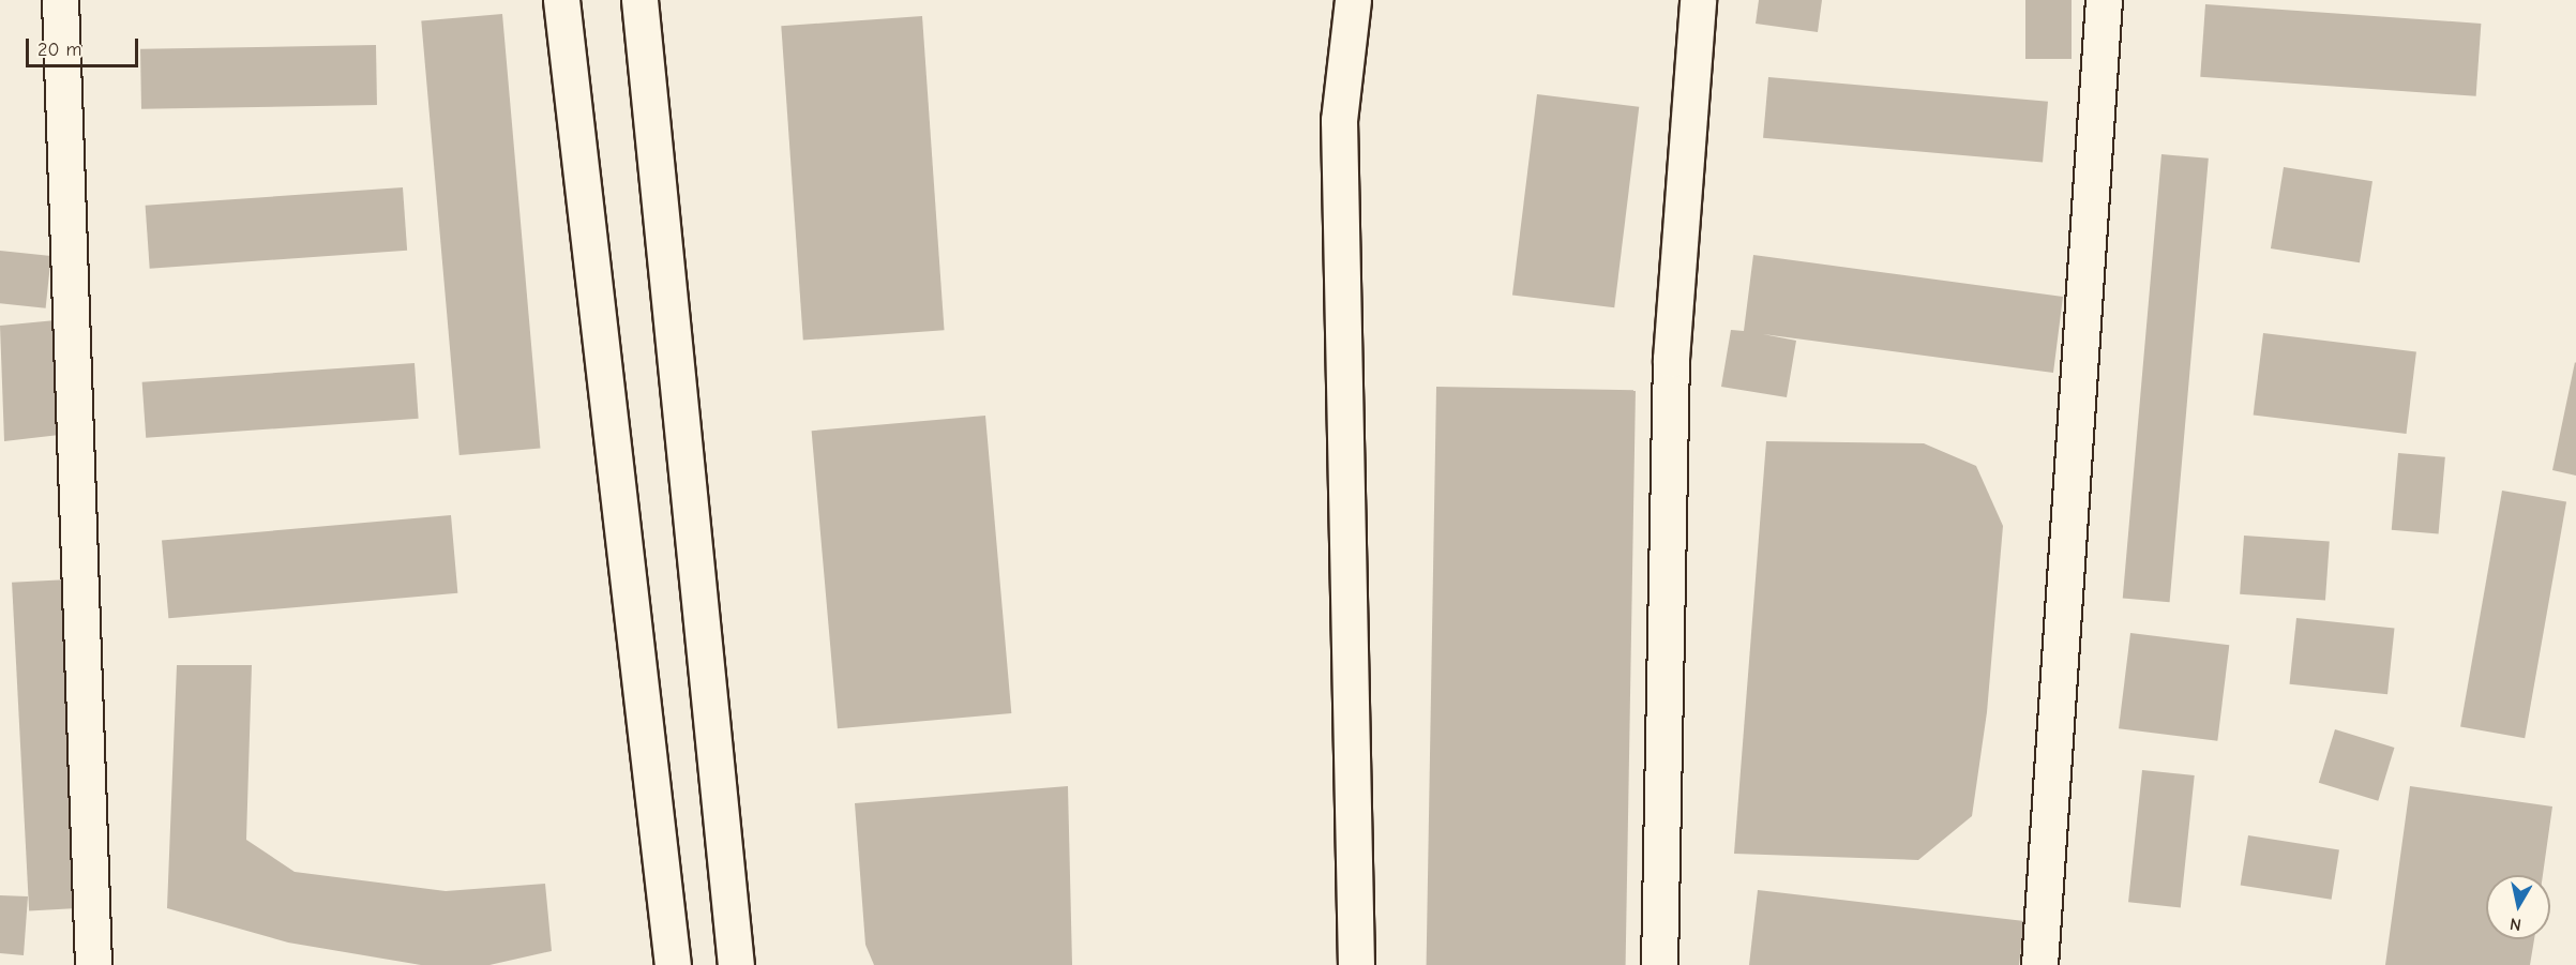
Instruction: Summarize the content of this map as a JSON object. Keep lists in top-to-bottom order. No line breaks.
{"scale_bar":"20 m","north":"bottom"}
